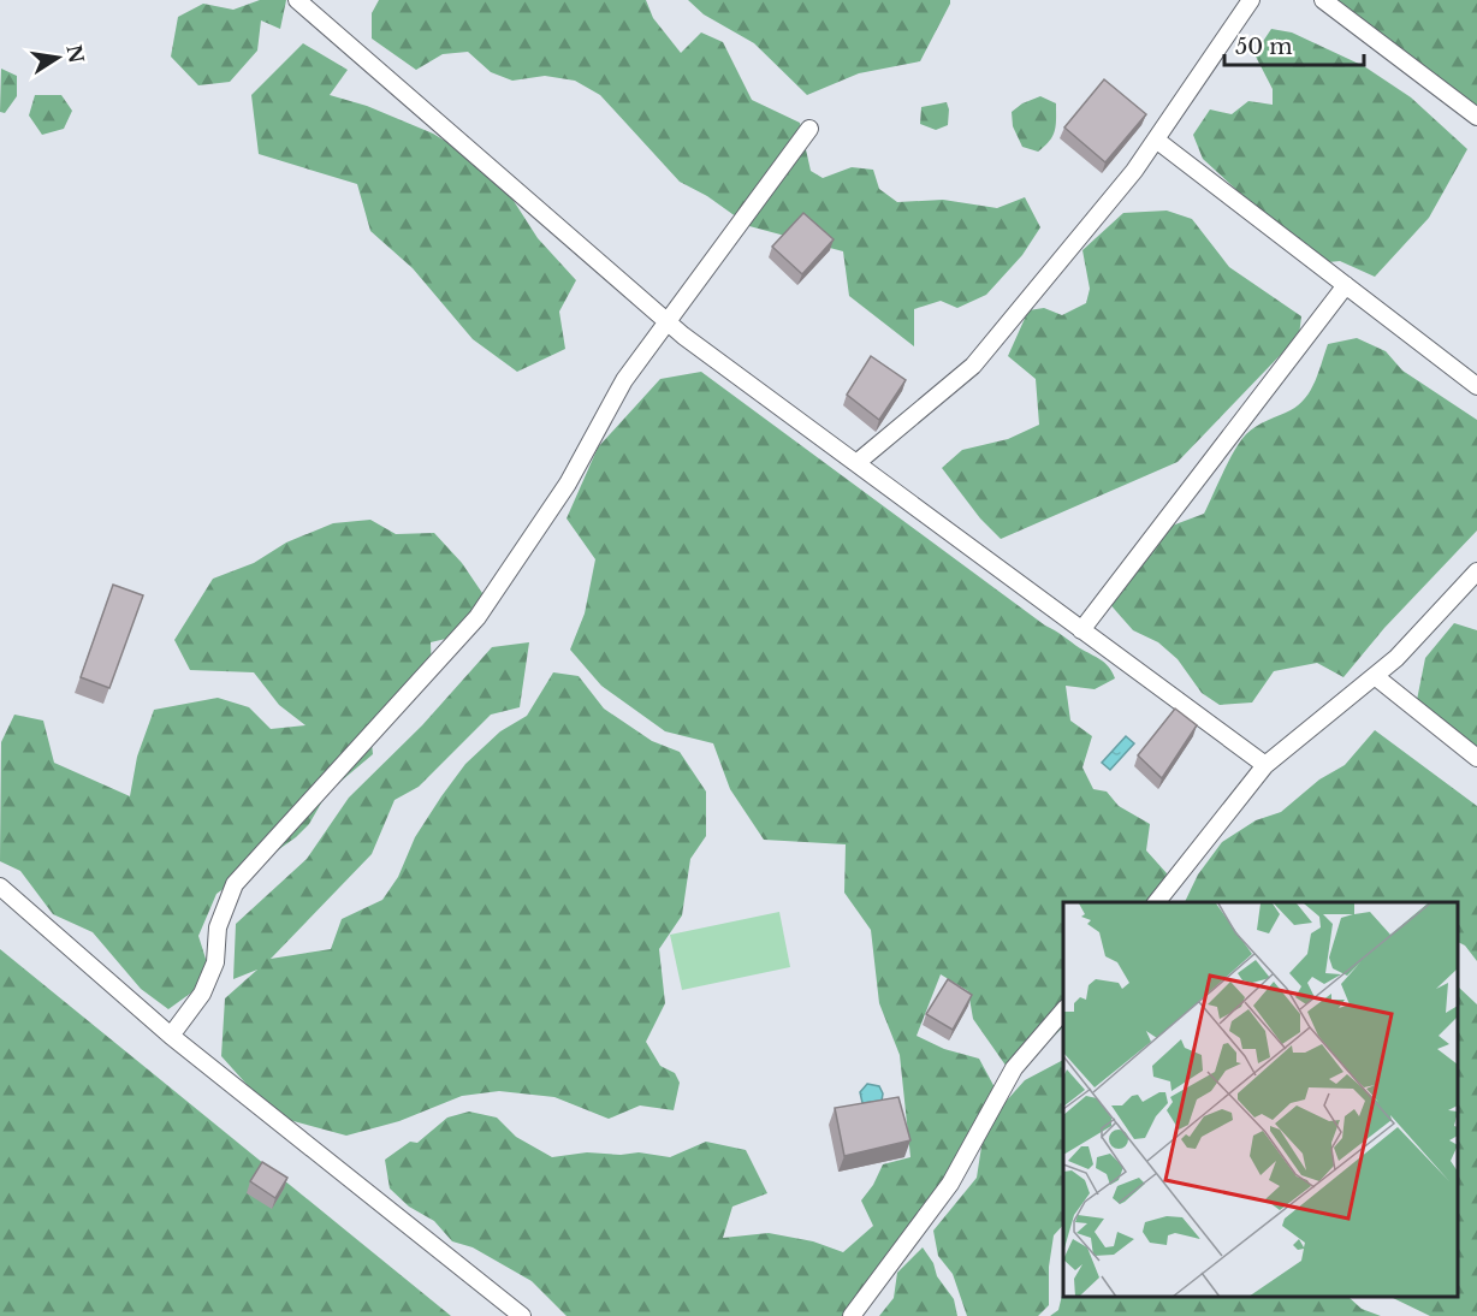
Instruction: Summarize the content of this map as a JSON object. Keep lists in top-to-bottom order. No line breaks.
{"scale_bar":"50 m","north":"right"}
